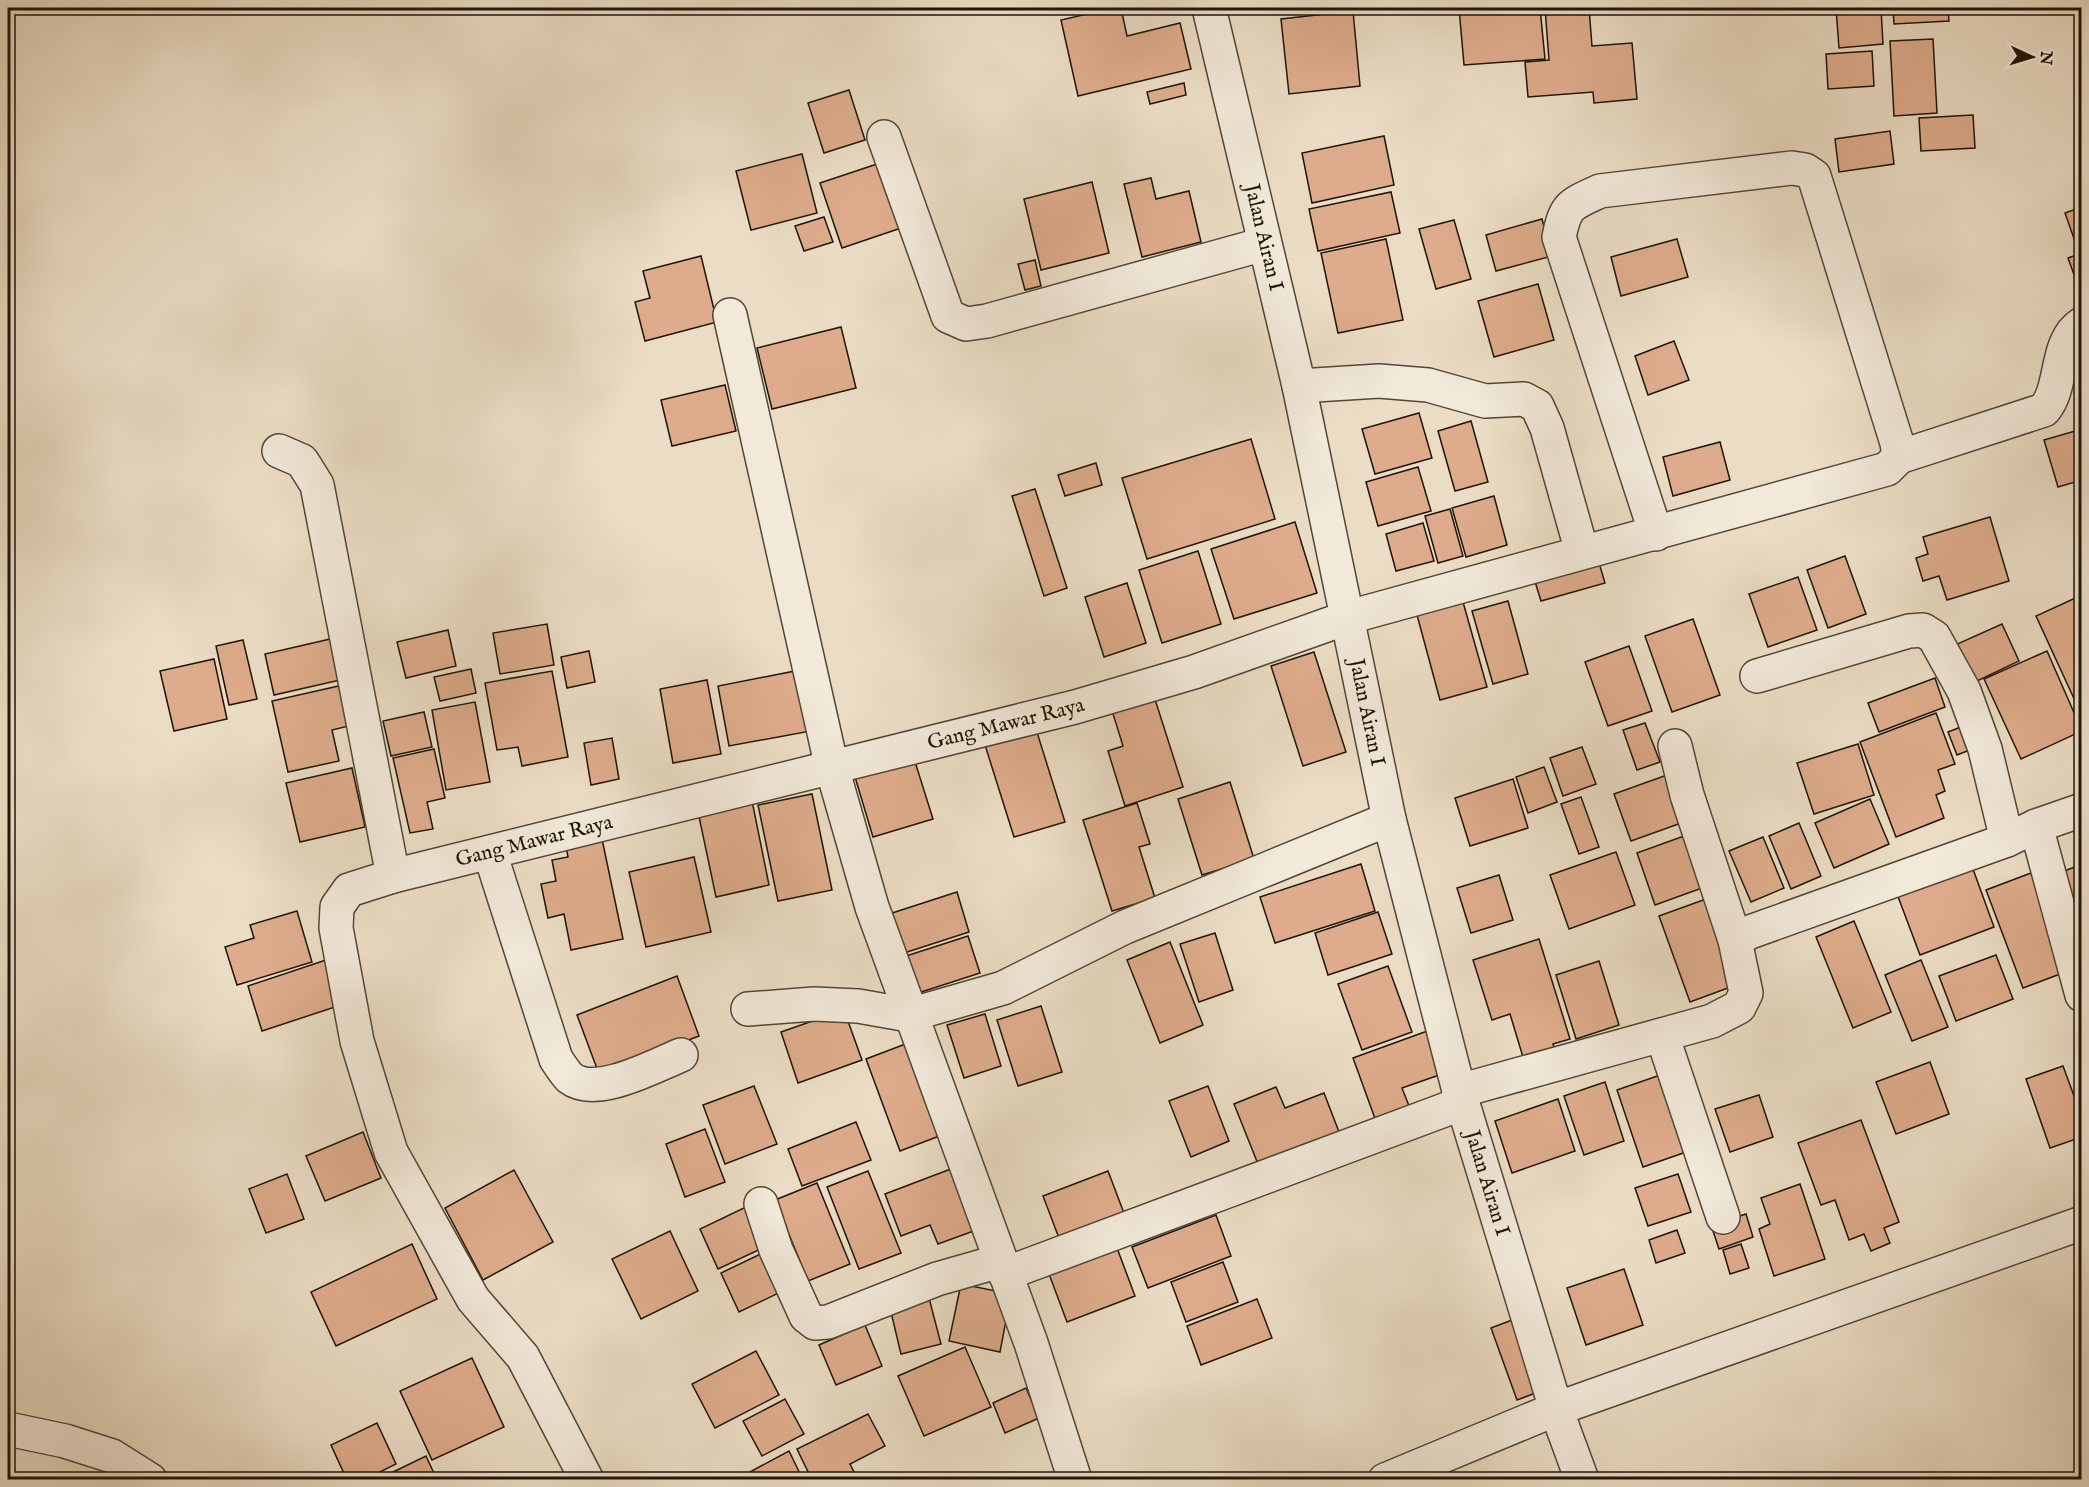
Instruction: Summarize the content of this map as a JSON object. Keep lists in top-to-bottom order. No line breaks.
{"streets":{"street":["Jalan Airan I","Gang Mawar Raya"]},"crossings":[["Jalan Airan I","Gang Mawar Raya"]],"north":"right"}
